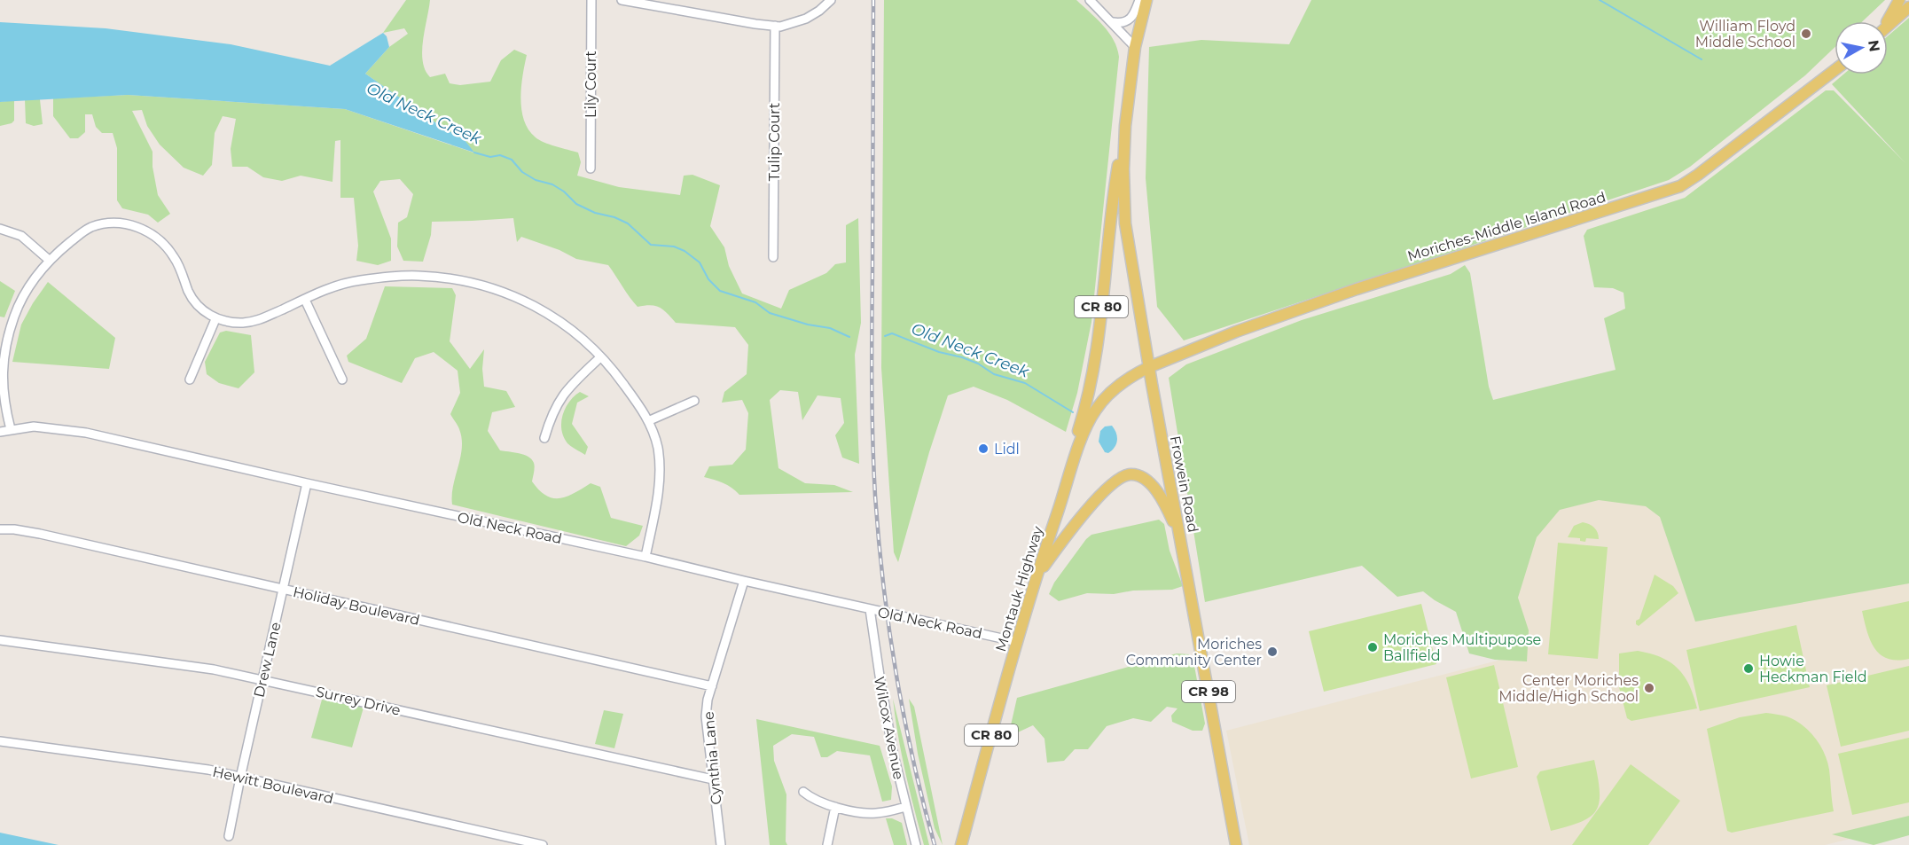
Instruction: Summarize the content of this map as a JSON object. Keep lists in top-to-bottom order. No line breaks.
{"streets":{"main road":["Moriches-Middle Island Road","CR 80","Frowein Road","Montauk Highway","CR 98"],"street":["Lily Court","Tulip Court","Old Neck Road","Holiday Boulevard","Drew Lane","Surrey Drive","Wilcox Avenue","Cynthia Lane","Hewitt Boulevard"]},"crossings":[["Moriches-Middle Island Road","Frowein Road"],["Moriches-Middle Island Road","Montauk Highway"],["CR 80","Frowein Road"],["CR 80","Montauk Highway"],["Frowein Road","Montauk Highway"],["Old Neck Road","Montauk Highway"],["Old Neck Road","Drew Lane"],["Old Neck Road","Wilcox Avenue"],["Old Neck Road","Cynthia Lane"],["Holiday Boulevard","Drew Lane"],["Holiday Boulevard","Cynthia Lane"],["Drew Lane","Surrey Drive"],["Drew Lane","Hewitt Boulevard"],["Surrey Drive","Cynthia Lane"]],"water":["Old Neck Creek"],"places":["William Floyd Middle School","Lidl","Moriches Multipupose Ballfield","Moriches Community Center","Howie Heckman Field","Center Moriches Middle/High School"],"north":"right"}
